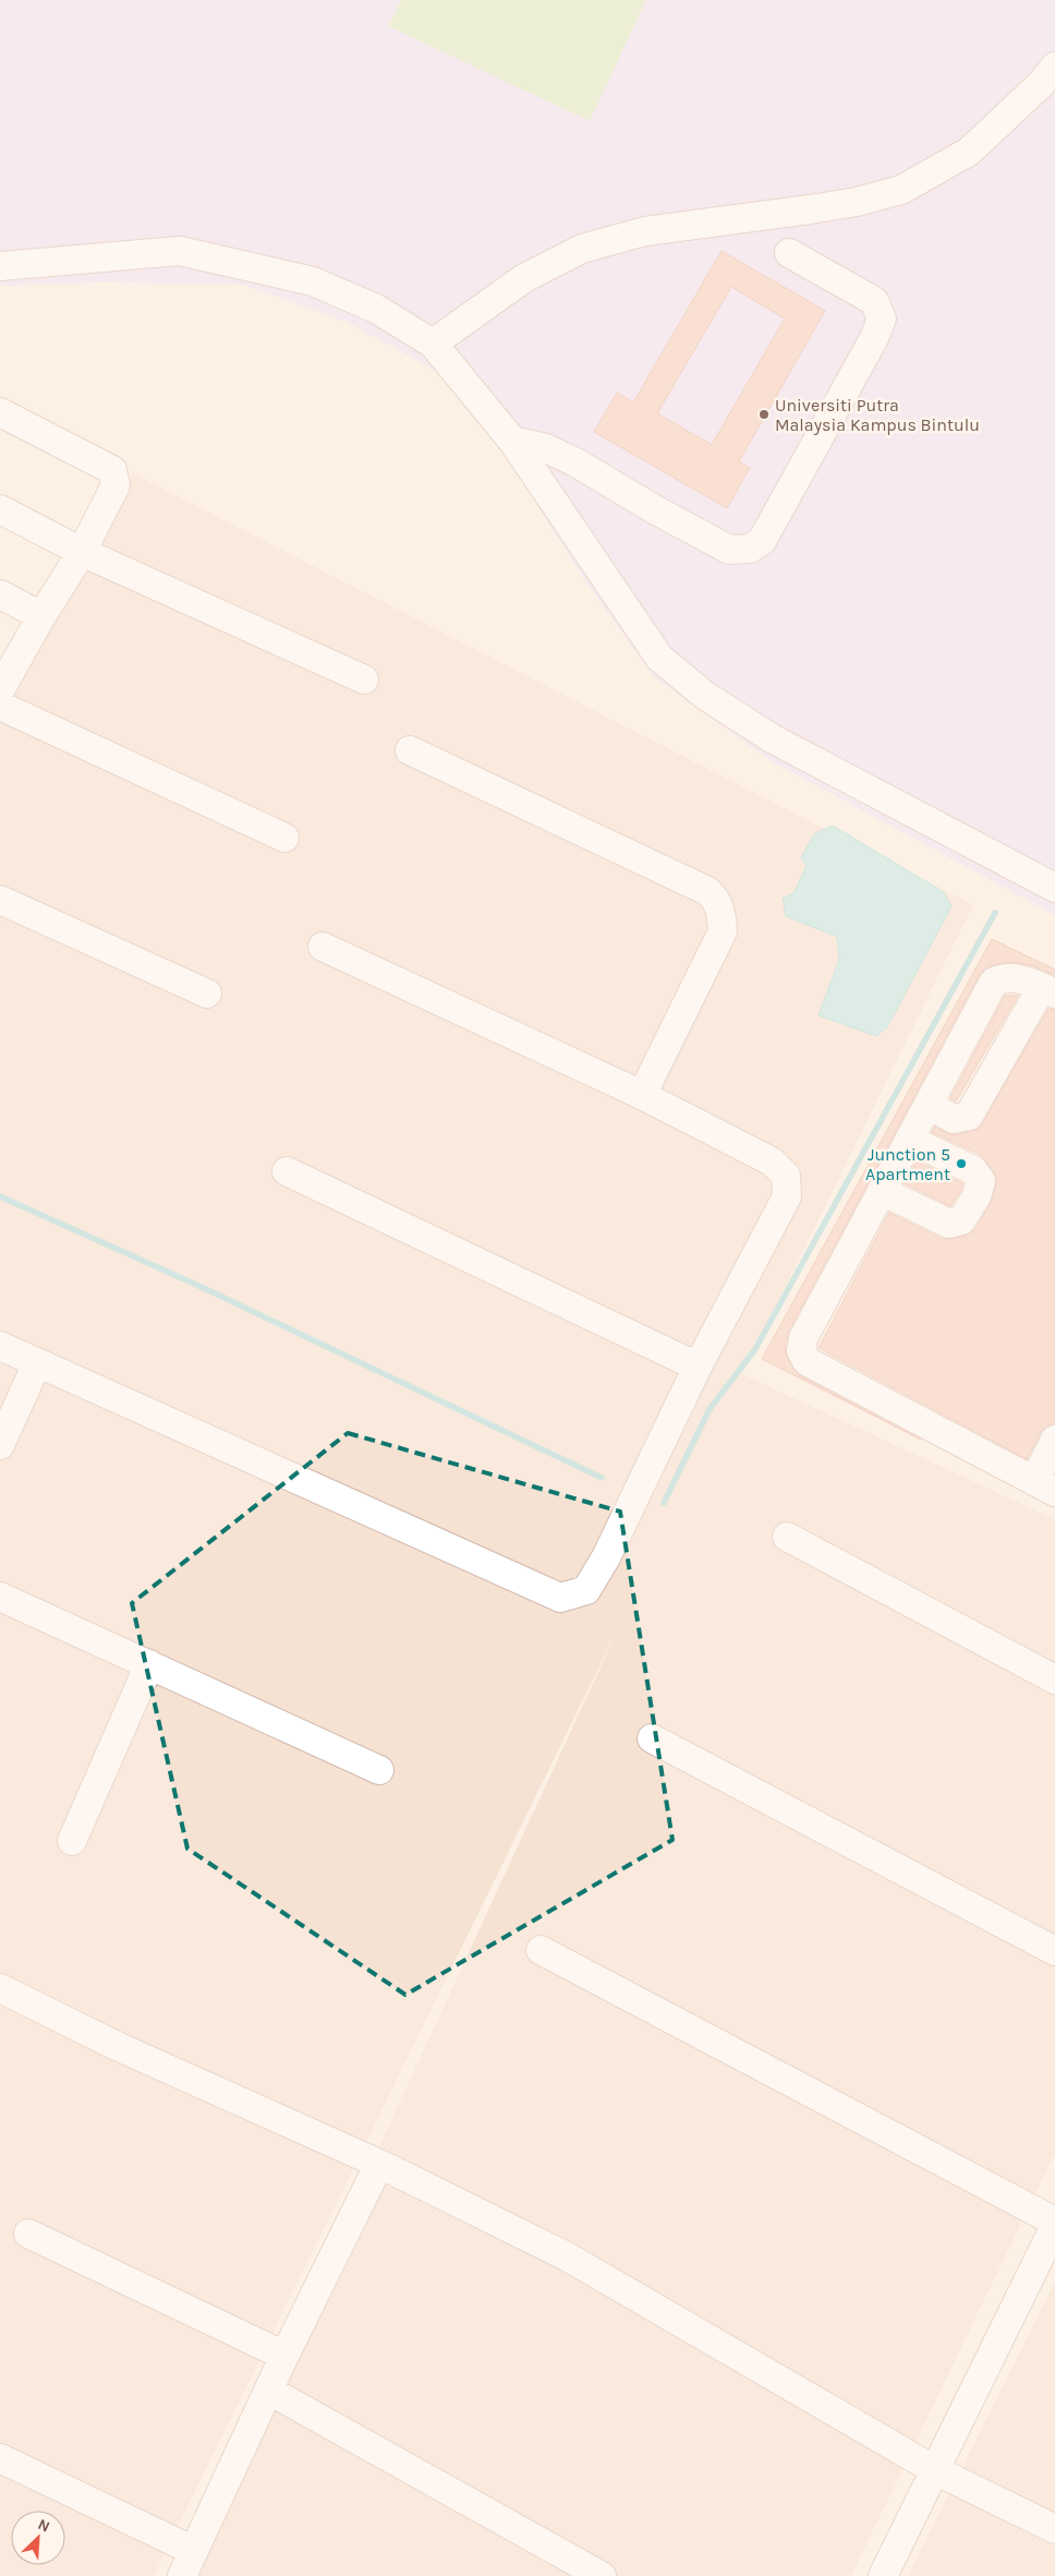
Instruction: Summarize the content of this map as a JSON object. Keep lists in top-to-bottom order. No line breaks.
{"places":["Universiti Putra Malaysia Kampus Bintulu","Junction 5 Apartment"],"north":"top right"}
